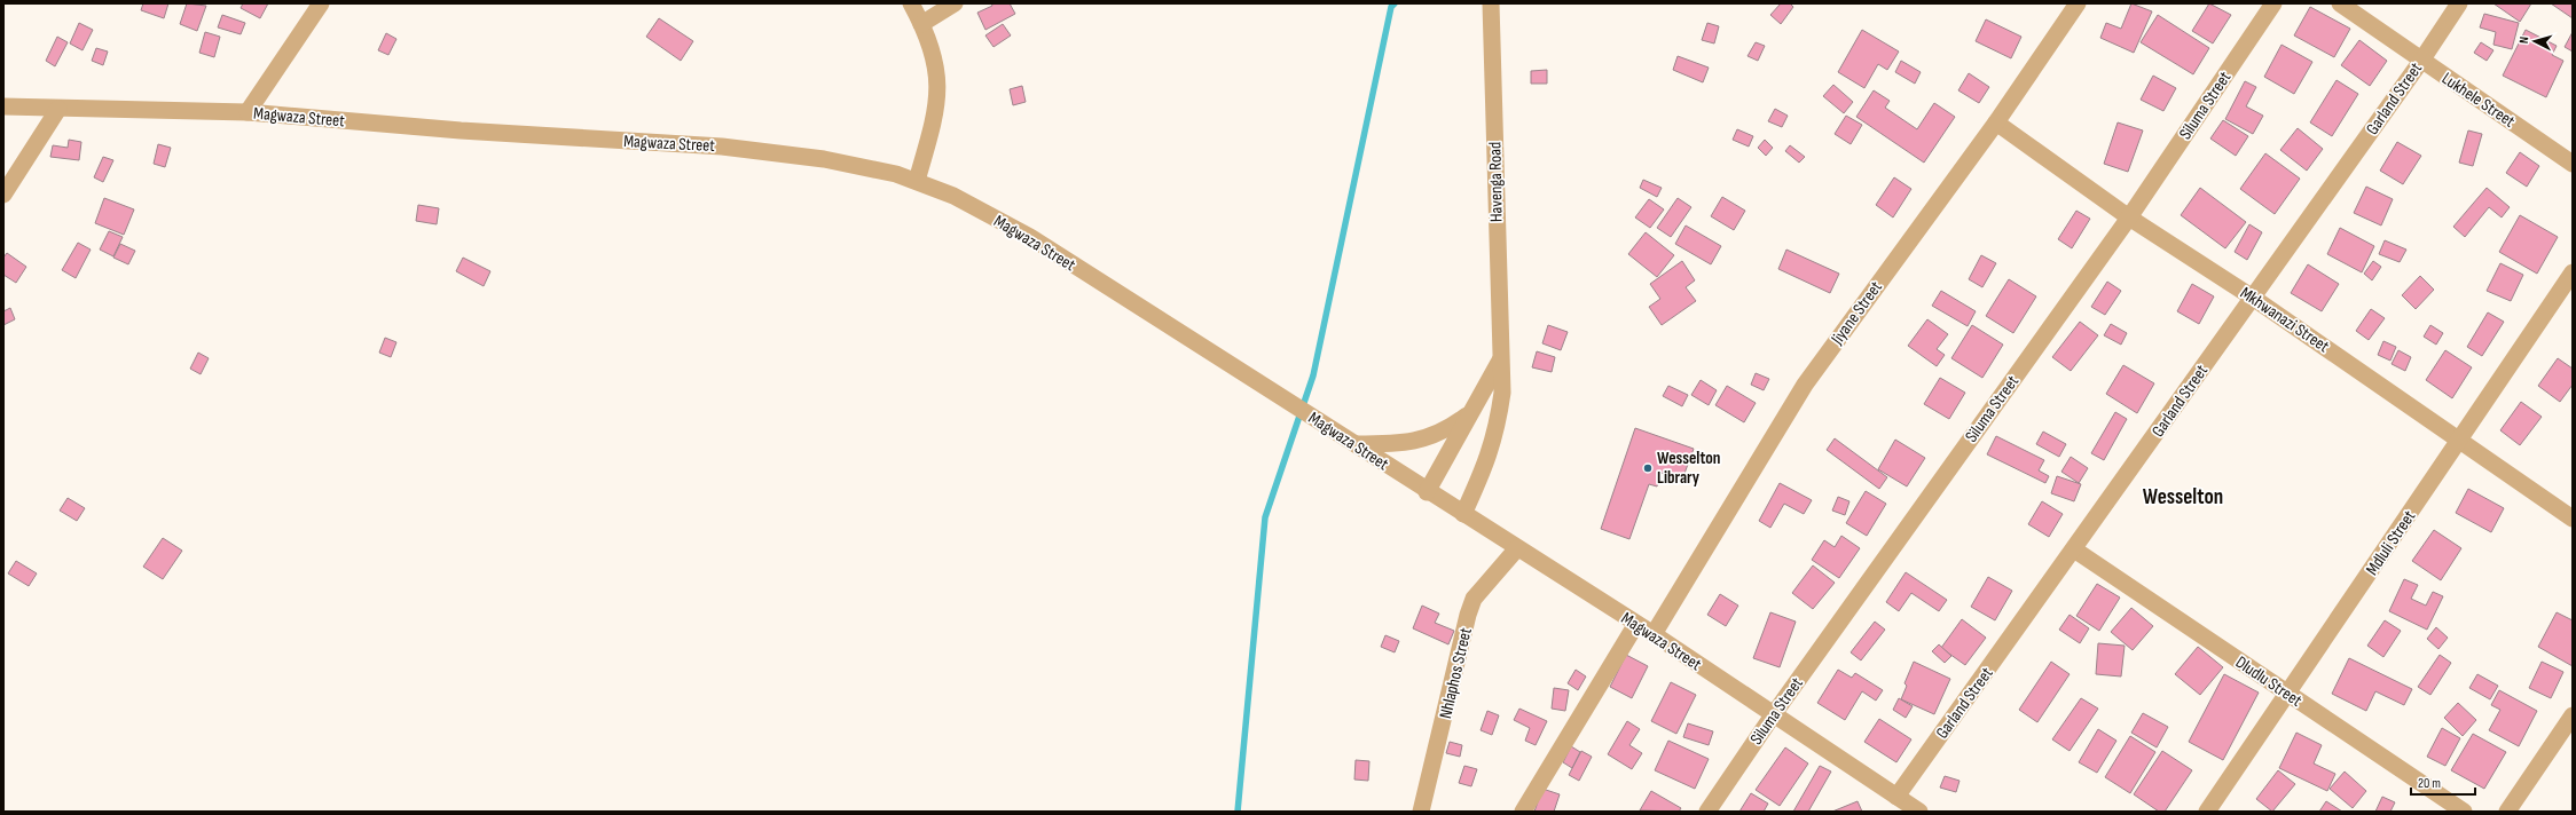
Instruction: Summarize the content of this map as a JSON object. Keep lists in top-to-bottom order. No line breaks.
{"streets":{"street":["Garland Street","Lukhele Street","Siluma Street","Magwaza Street","Havenga Road","Jiyane Street","Mkhwanazi Street","Mdluli Street","Nhlaphos Street","Dludlu Street"]},"crossings":[["Garland Street","Lukhele Street"],["Garland Street","Magwaza Street"],["Garland Street","Mkhwanazi Street"],["Garland Street","Dludlu Street"],["Siluma Street","Magwaza Street"],["Siluma Street","Mkhwanazi Street"],["Magwaza Street","Havenga Road"],["Magwaza Street","Jiyane Street"],["Magwaza Street","Nhlaphos Street"],["Jiyane Street","Mkhwanazi Street"],["Mkhwanazi Street","Mdluli Street"],["Mdluli Street","Dludlu Street"]],"districts":["Wesselton"],"places":["Wesselton Library"],"scale_bar":"20 m","north":"left"}
